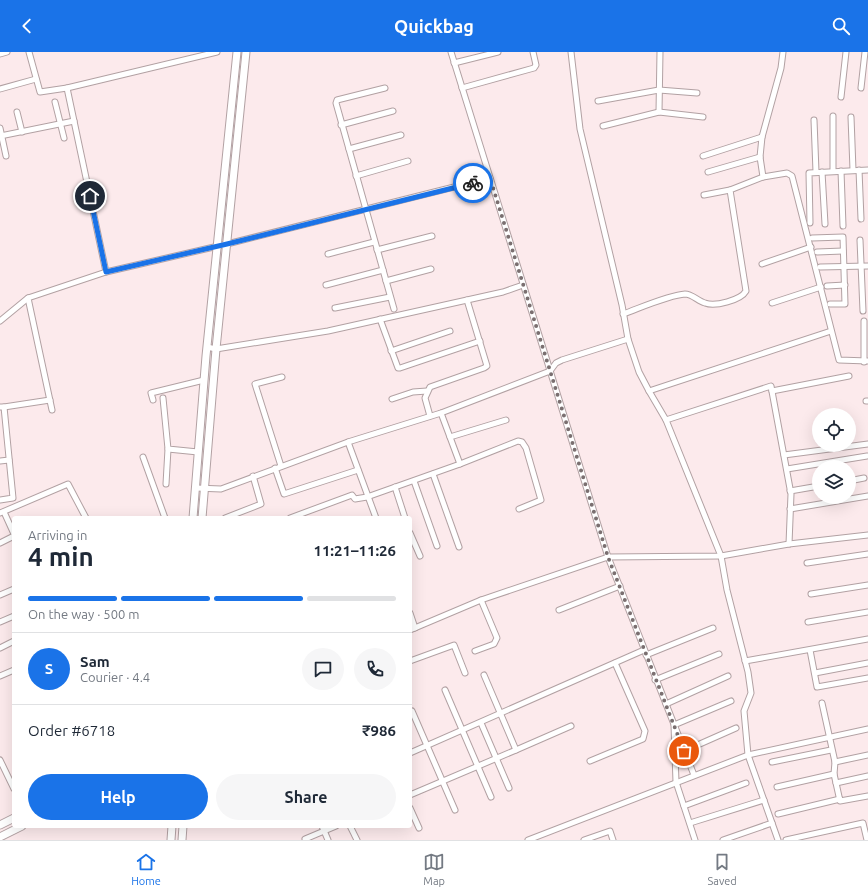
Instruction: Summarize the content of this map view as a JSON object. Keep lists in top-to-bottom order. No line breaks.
{"page":{"header":"Quickbag","heading":["4 min","Arriving in","11:21–11:26"],"panel":["Sam","Courier · 4.4","Order #6718","₹986"],"bar":"On the way · 500 m","round":"S","buttons":["Help","Share"],"tabs":["Home","Map","Saved"]}}
